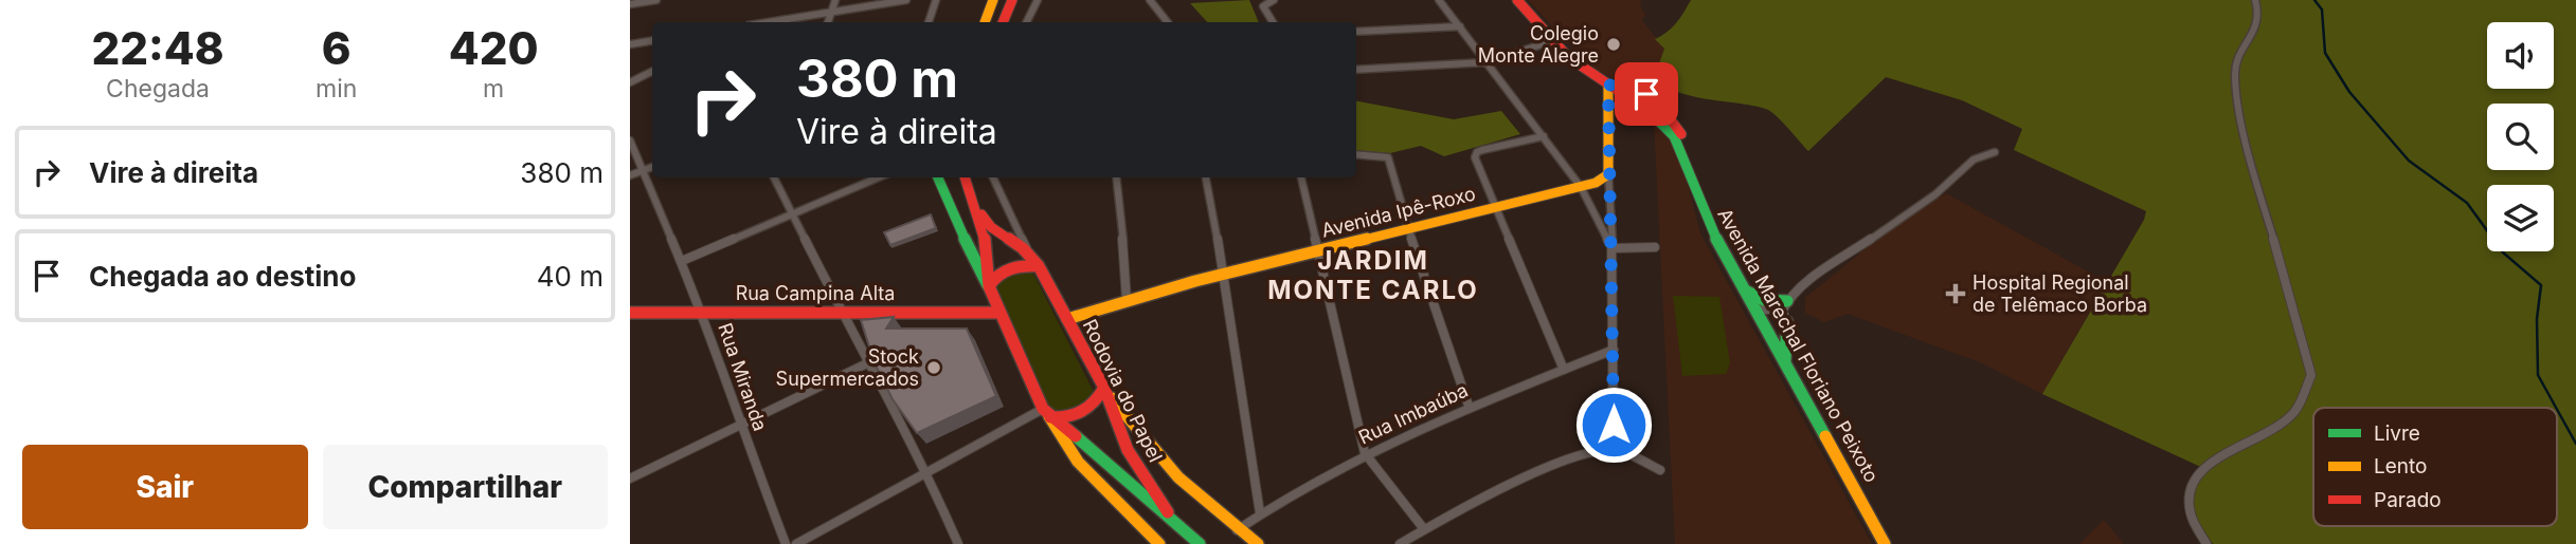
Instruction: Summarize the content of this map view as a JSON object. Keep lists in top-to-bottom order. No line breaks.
{"streets":{"main road":["Avenida Ipê-Roxo","Rua Campina Alta","Avenida Marechal Floriano Peixoto","Rodovia do Papel"],"street":["Rua Miranda","Rua Imbaúba"]},"crossings":[["Avenida Ipê-Roxo","Rodovia do Papel"],["Rua Campina Alta","Rua Miranda"],["Rua Campina Alta","Rodovia do Papel"]],"districts":["JARDIM MONTE CARLO"],"places":{"other":["Colegio Monte Alegre","Stock Supermercados"],"health":["Hospital Regional de Telêmaco Borba"]},"legend":["Livre","Lento","Parado"],"page":{"eta":["22:48","Chegada","6","min","420","m"],"turn":["380 m","Vire à direita"],"list":[{"name":"Vire à direita","value":"380 m"},{"name":"Chegada ao destino","value":"40 m"}],"buttons":["Sair","Compartilhar"]}}
